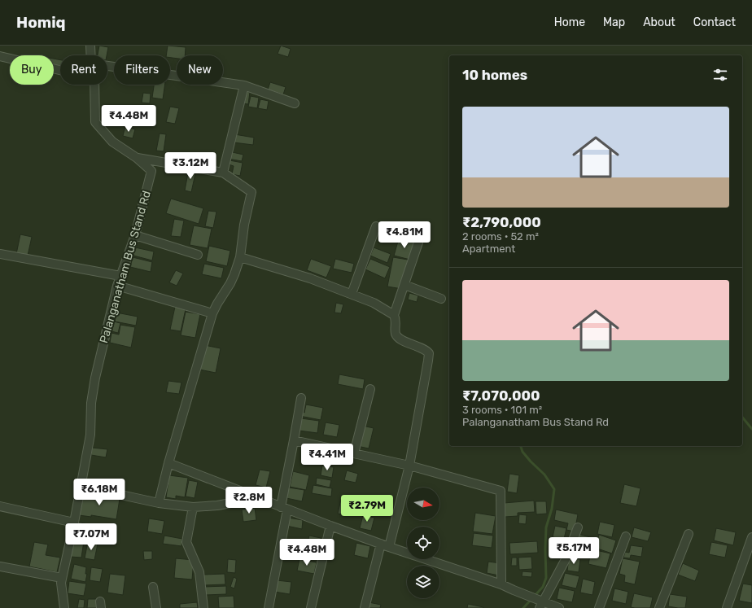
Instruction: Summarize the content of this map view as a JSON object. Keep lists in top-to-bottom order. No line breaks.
{"streets":{"street":["Palanganatham Bus Stand Rd"]},"north":"right","page":{"header":"Homiq","nav":["Home","Map","About","Contact"],"chip":["Buy","Rent","Filters","New"],"heading":"10 homes","list":[{"name":"₹2,790,000","note":"2 rooms · 52 m² · Apartment"},{"name":"₹7,070,000","note":"3 rooms · 101 m² · Palanganatham Bus Stand Rd"}],"price":["₹4.48M","₹3.12M","₹4.81M","₹4.41M","₹6.18M","₹2.8M","₹2.79M","₹7.07M","₹5.17M","₹4.48M"]}}
